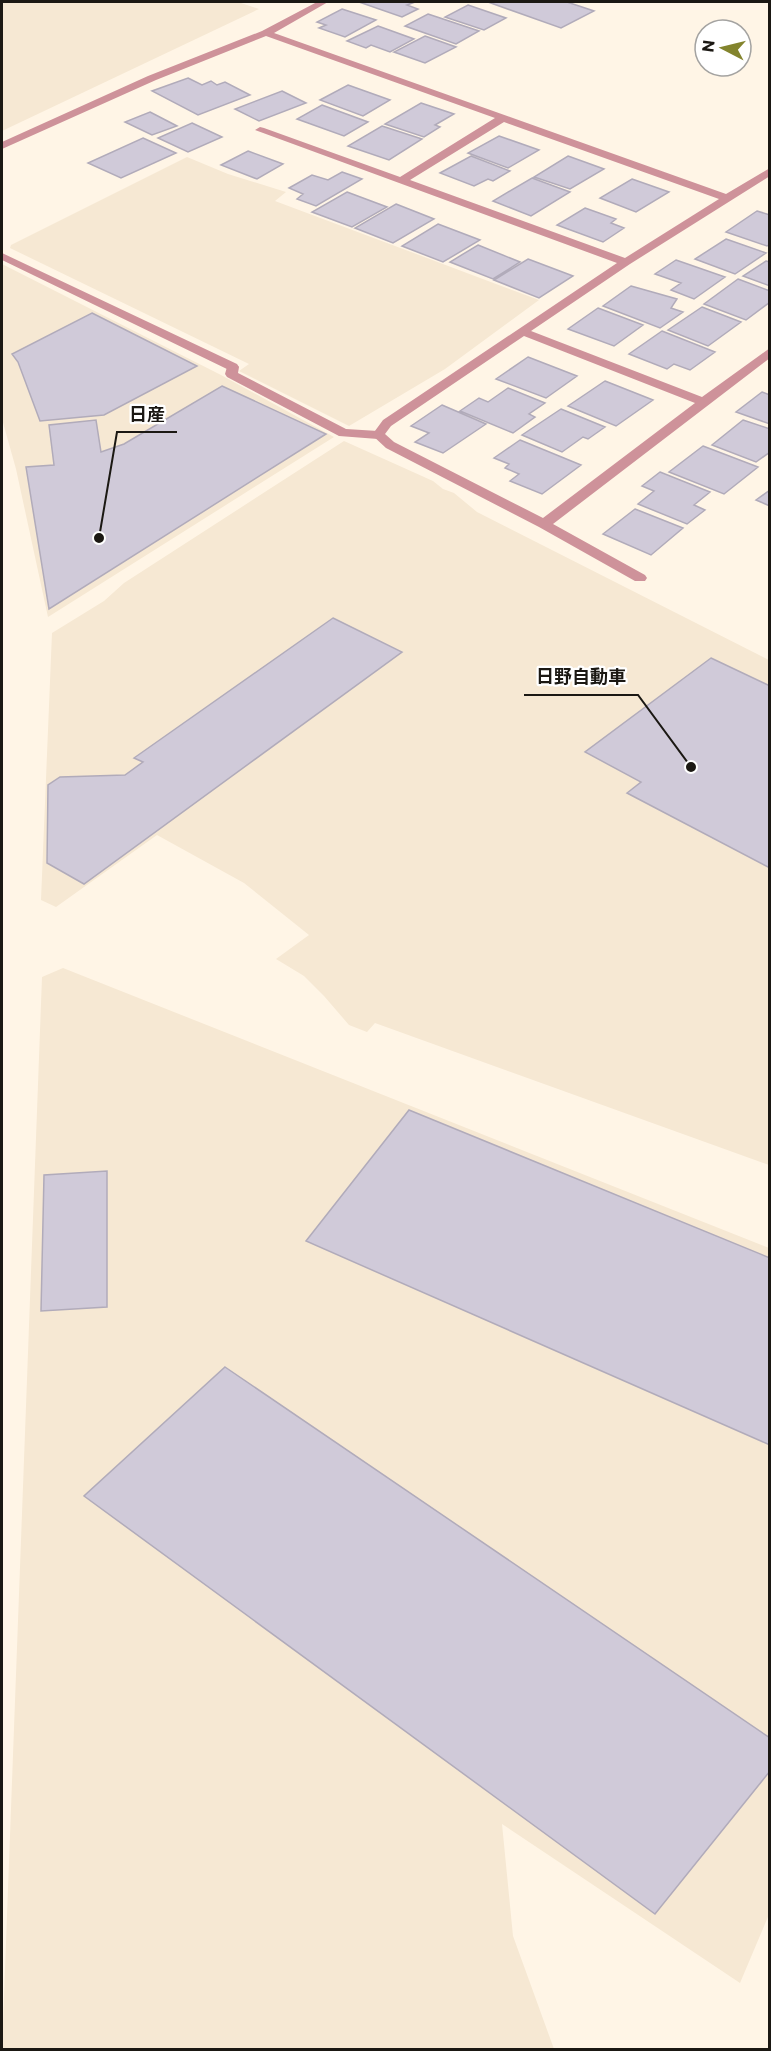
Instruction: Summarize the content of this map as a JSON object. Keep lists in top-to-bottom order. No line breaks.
{"places":["日産","日野自動車"],"north":"left"}
